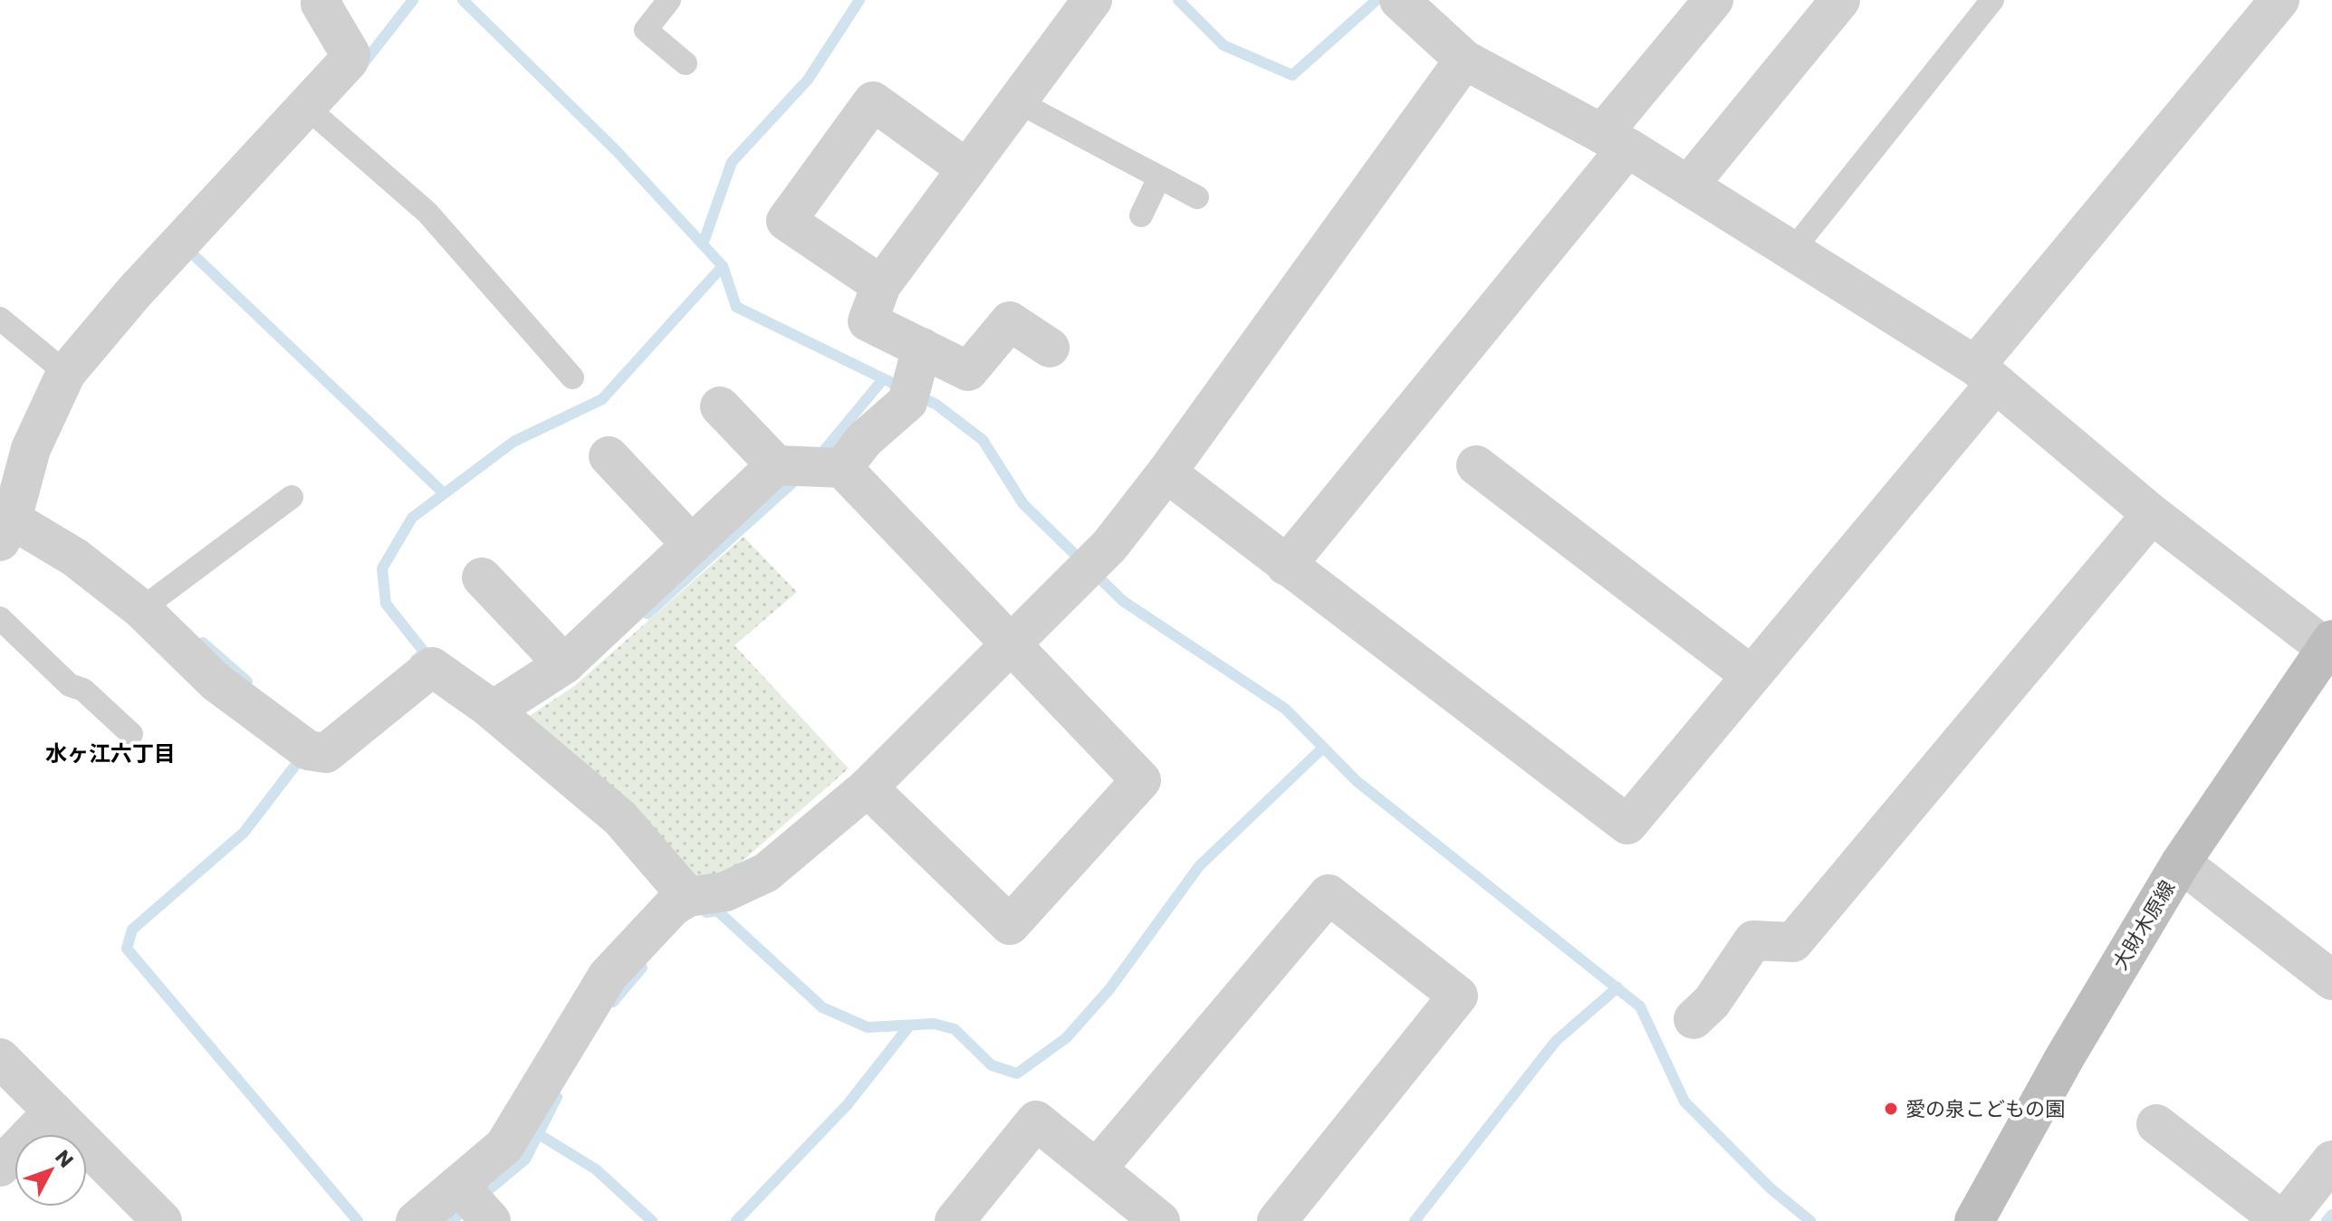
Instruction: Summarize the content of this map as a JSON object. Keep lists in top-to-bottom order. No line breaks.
{"streets":{"street":["大財木原線"]},"districts":["水ヶ江六丁目"],"places":["愛の泉こどもの園"],"north":"top right"}
